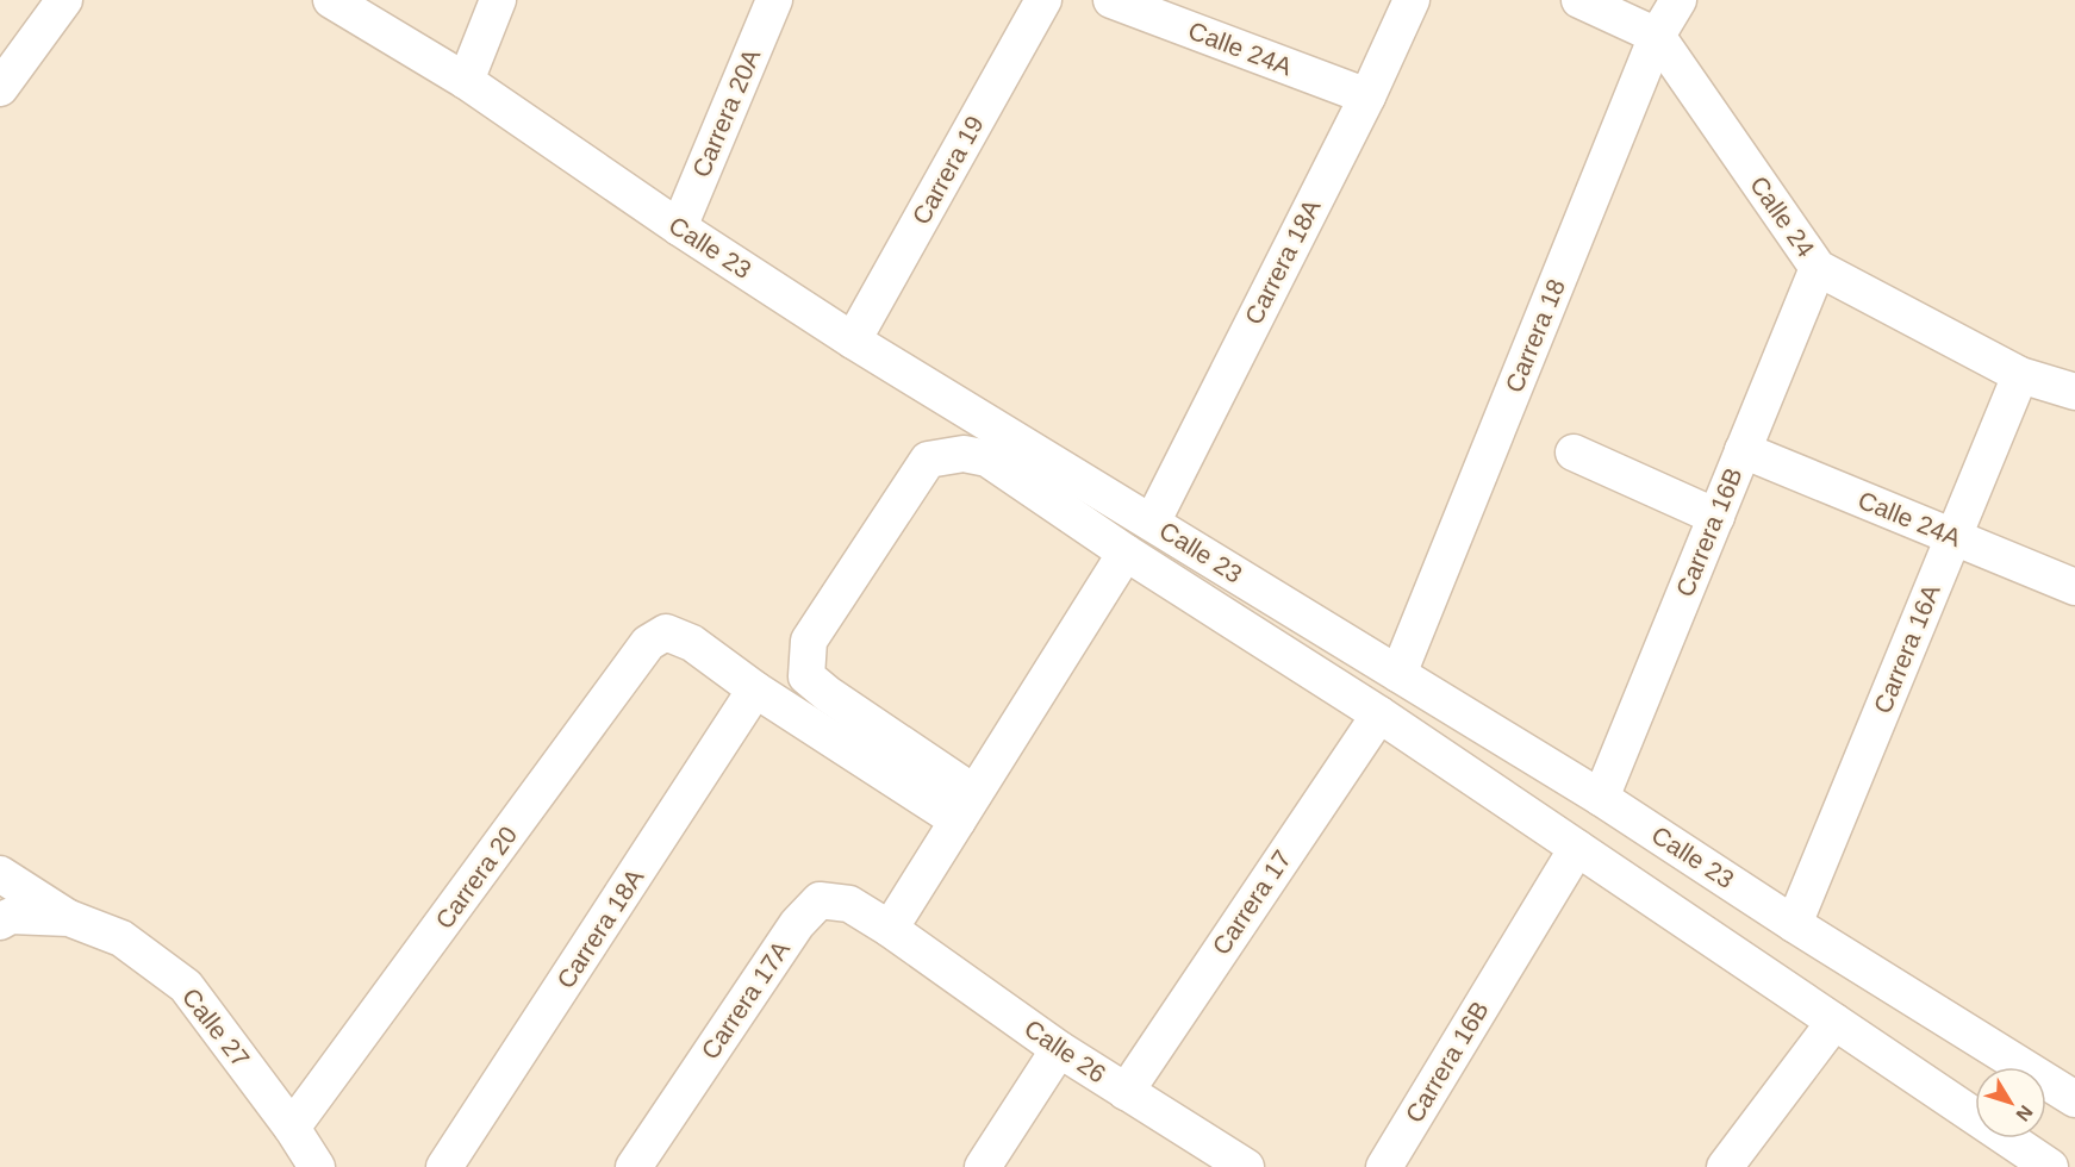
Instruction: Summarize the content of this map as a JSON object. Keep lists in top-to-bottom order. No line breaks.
{"streets":{"street":["Calle 24A","Carrera 20A","Carrera 19","Calle 24","Calle 23","Carrera 18A","Carrera 18","Carrera 16B","Carrera 16A","Carrera 20","Carrera 17","Carrera 17A","Calle 27","Calle 26"]},"crossings":[["Calle 24A","Carrera 18A"],["Calle 24A","Carrera 16B"],["Calle 24A","Carrera 16A"],["Carrera 20A","Calle 23"],["Carrera 19","Calle 23"],["Calle 24","Carrera 18"],["Calle 24","Carrera 16B"],["Calle 24","Carrera 16A"],["Calle 23","Carrera 18A"],["Calle 23","Carrera 18"],["Calle 23","Carrera 16B"],["Calle 23","Carrera 16A"],["Carrera 18A","Carrera 20"],["Carrera 20","Calle 27"],["Carrera 17","Calle 26"],["Carrera 17A","Calle 26"]],"north":"bottom right"}
